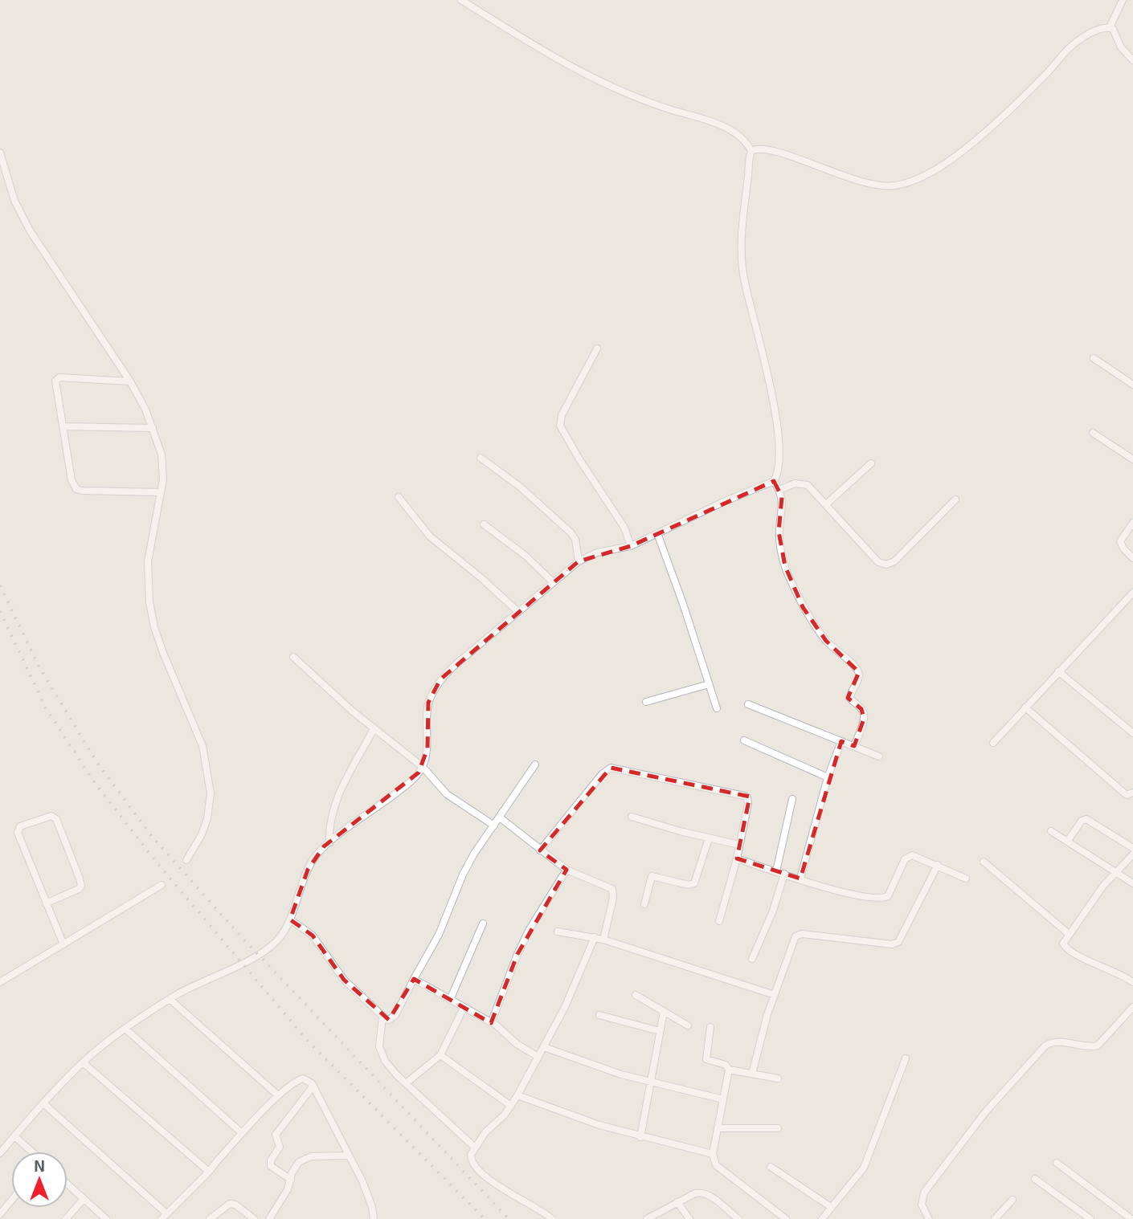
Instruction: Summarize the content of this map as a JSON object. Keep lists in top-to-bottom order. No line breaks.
{"north":"top"}
